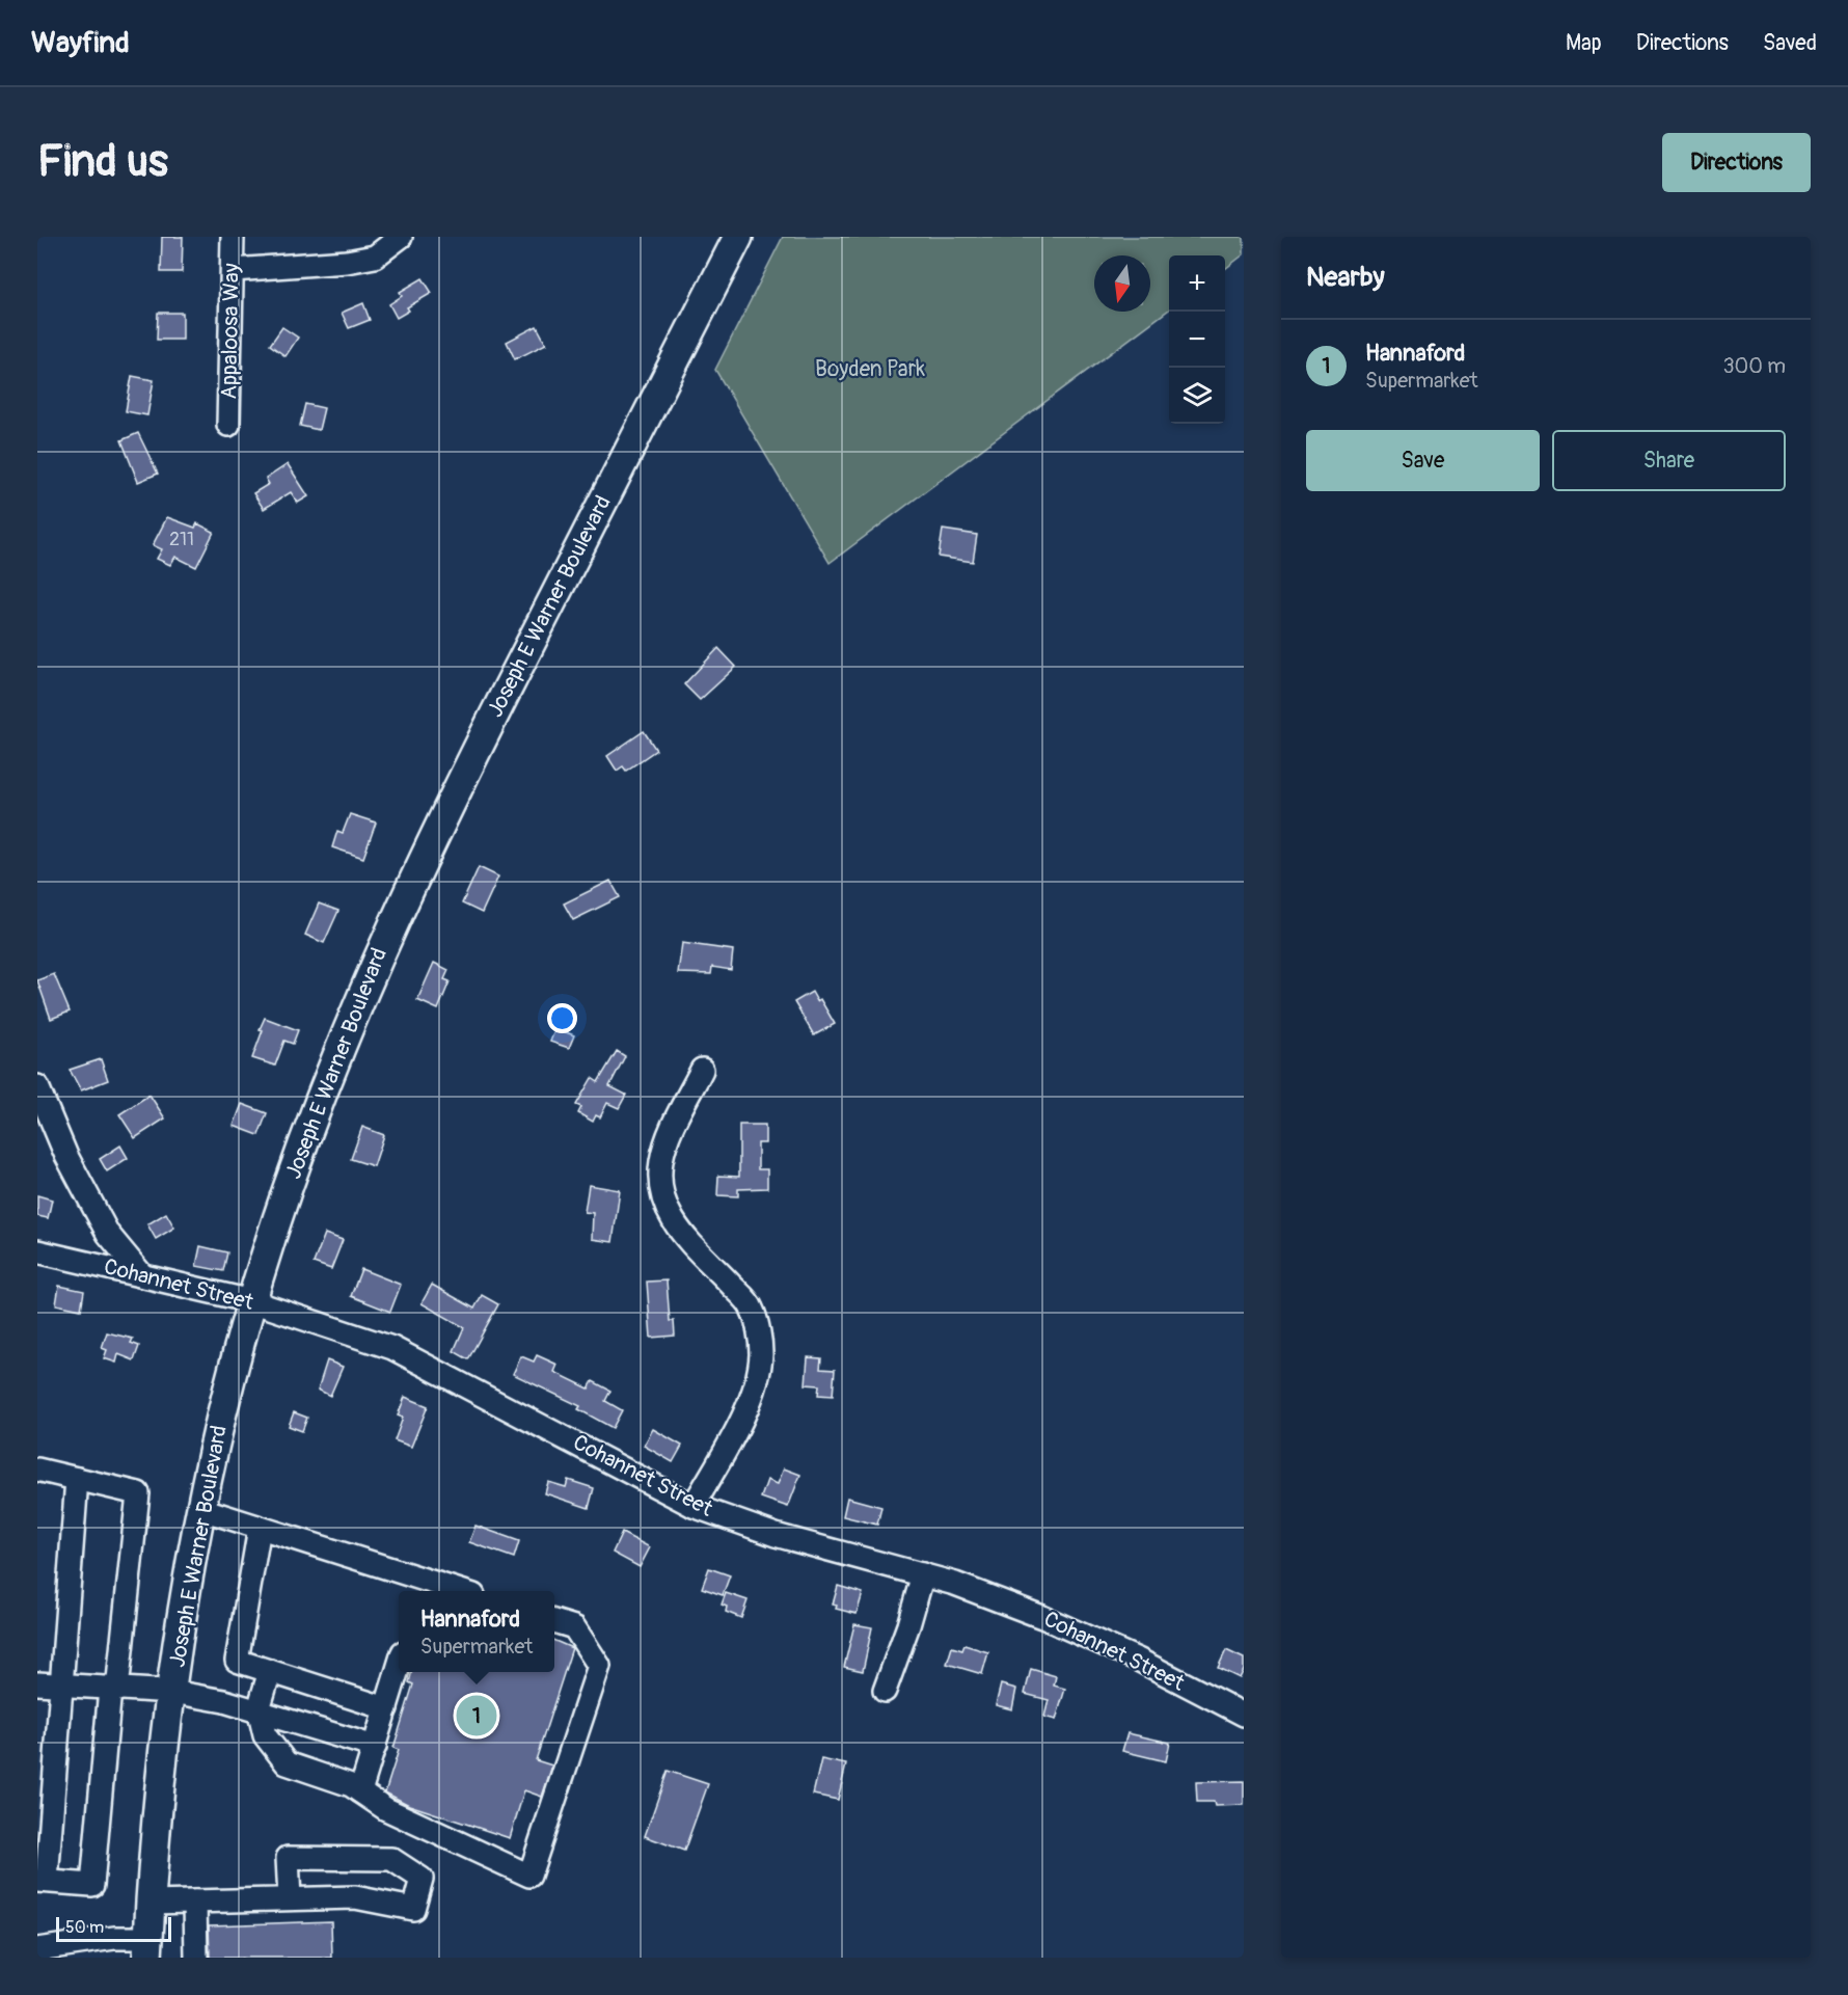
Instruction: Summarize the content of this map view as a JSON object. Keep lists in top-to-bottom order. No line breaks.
{"streets":{"main road":["Joseph E Warner Boulevard"],"street":["Appaloosa Way","Cohannet Street"]},"crossings":[["Joseph E Warner Boulevard","Cohannet Street"]],"parks":["Boyden Park"],"house_numbers":["211"],"scale_bar":"50 m","north":"bottom","page":{"header":"Wayfind","nav":["Map","Directions","Saved"],"buttons":["Directions",["Save","Share"]],"title":"Find us","heading":"Nearby","map_buttons":["+","−"],"list":[{"mark":"1","name":"Hannaford","note":"Supermarket","value":"300 m"}],"popup":["Hannaford","Supermarket"],"pins":"1","scale":"50 m"}}
